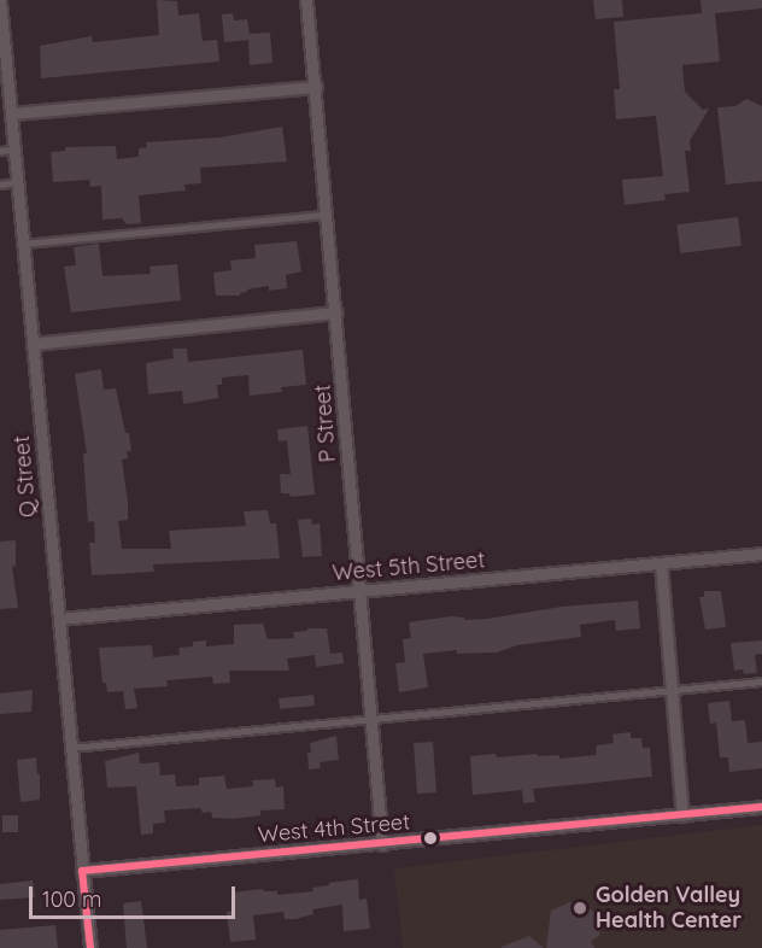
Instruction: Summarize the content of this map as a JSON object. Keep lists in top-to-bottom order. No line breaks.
{"streets":{"street":["P Street","Q Street","West 5th Street","West 4th Street"]},"crossings":[["P Street","West 5th Street"],["P Street","West 4th Street"],["Q Street","West 5th Street"],["Q Street","West 4th Street"]],"places":["Golden Valley Health Center"],"scale_bar":"100 m"}
